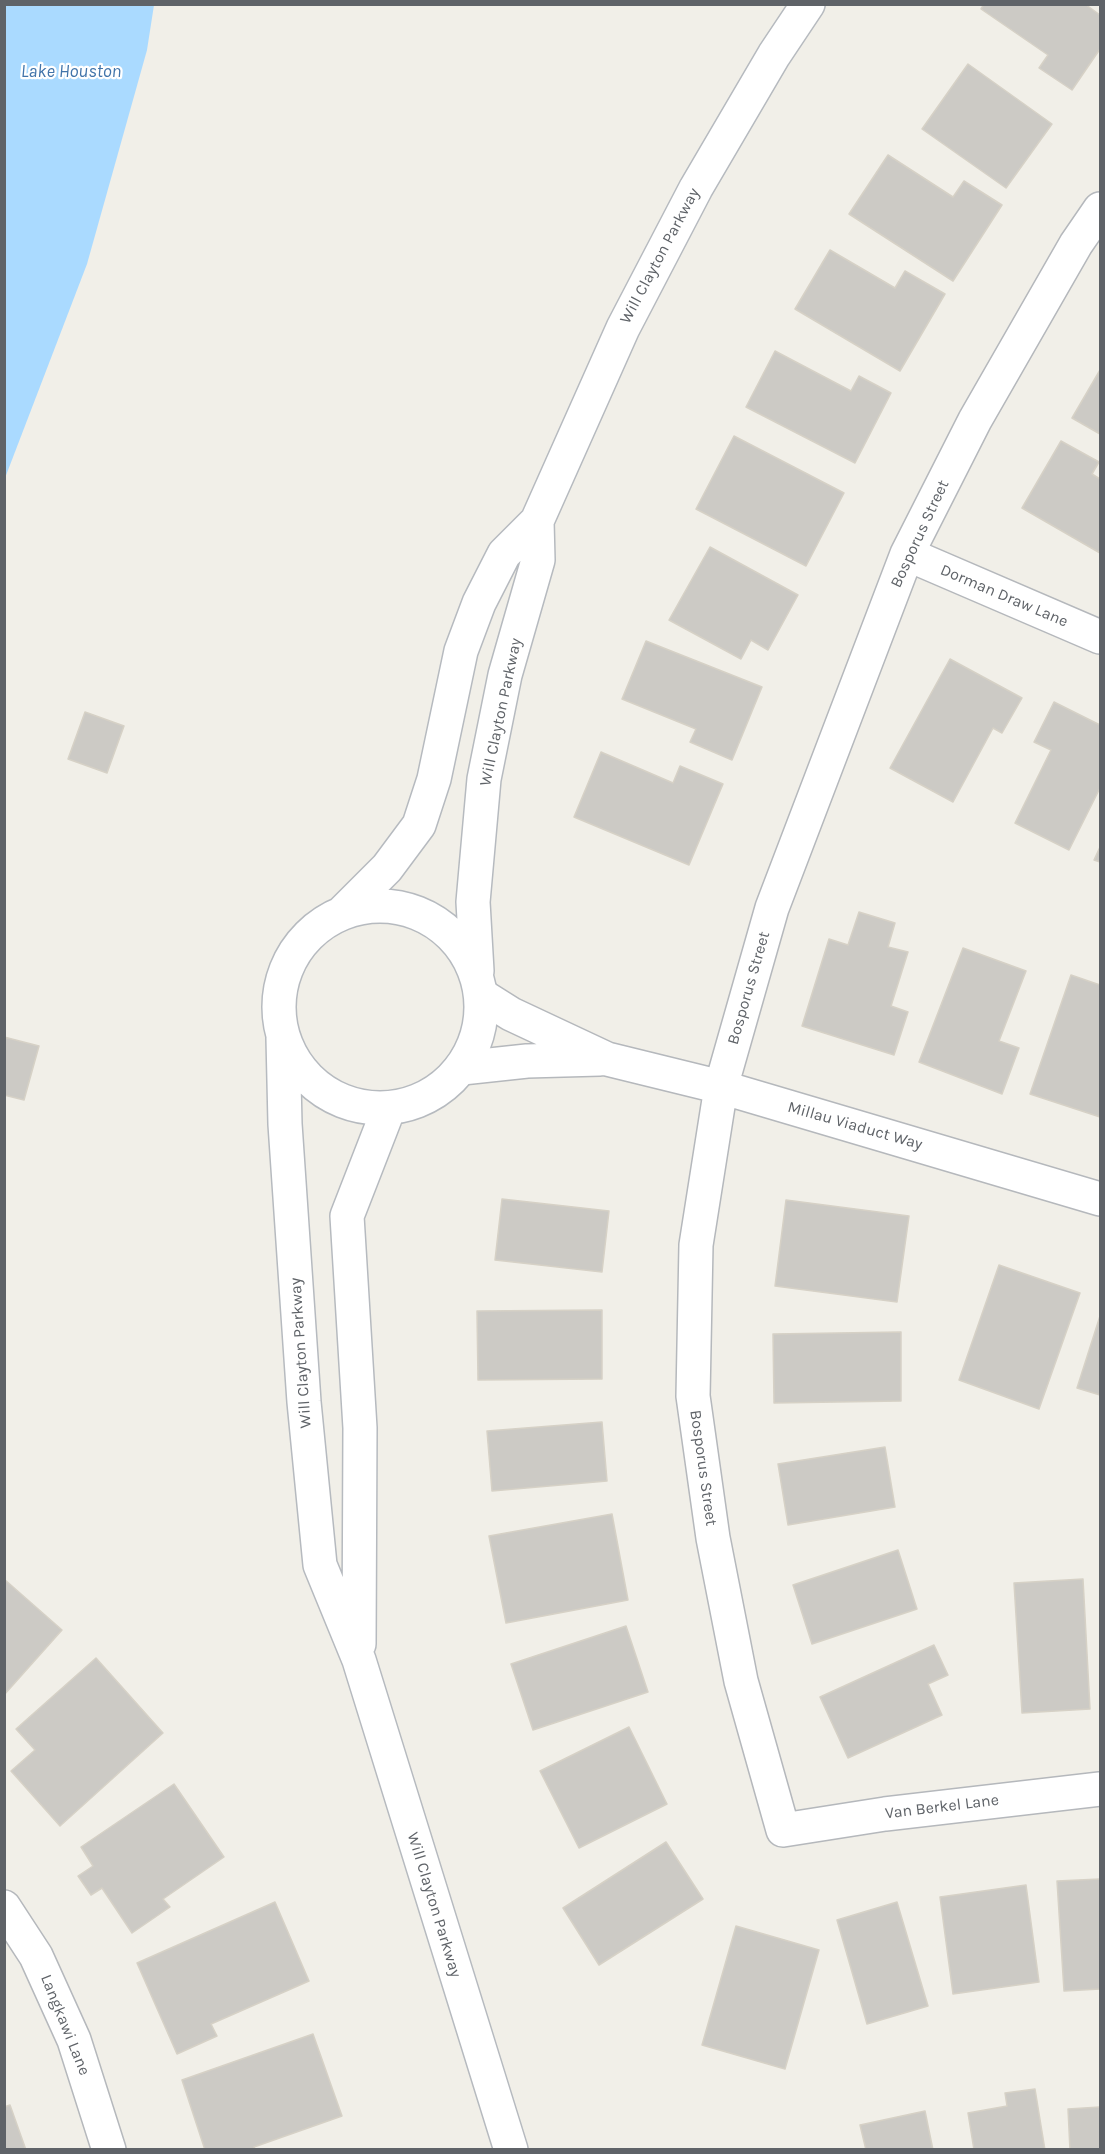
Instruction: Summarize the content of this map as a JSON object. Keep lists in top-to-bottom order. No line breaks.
{"streets":{"street":["Will Clayton Parkway","Bosporus Street","Dorman Draw Lane","Millau Viaduct Way","Van Berkel Lane","Langkawi Lane"]},"crossings":[["Will Clayton Parkway","Millau Viaduct Way"],["Bosporus Street","Dorman Draw Lane"],["Bosporus Street","Millau Viaduct Way"],["Bosporus Street","Van Berkel Lane"]],"water":["Lake Houston"]}
